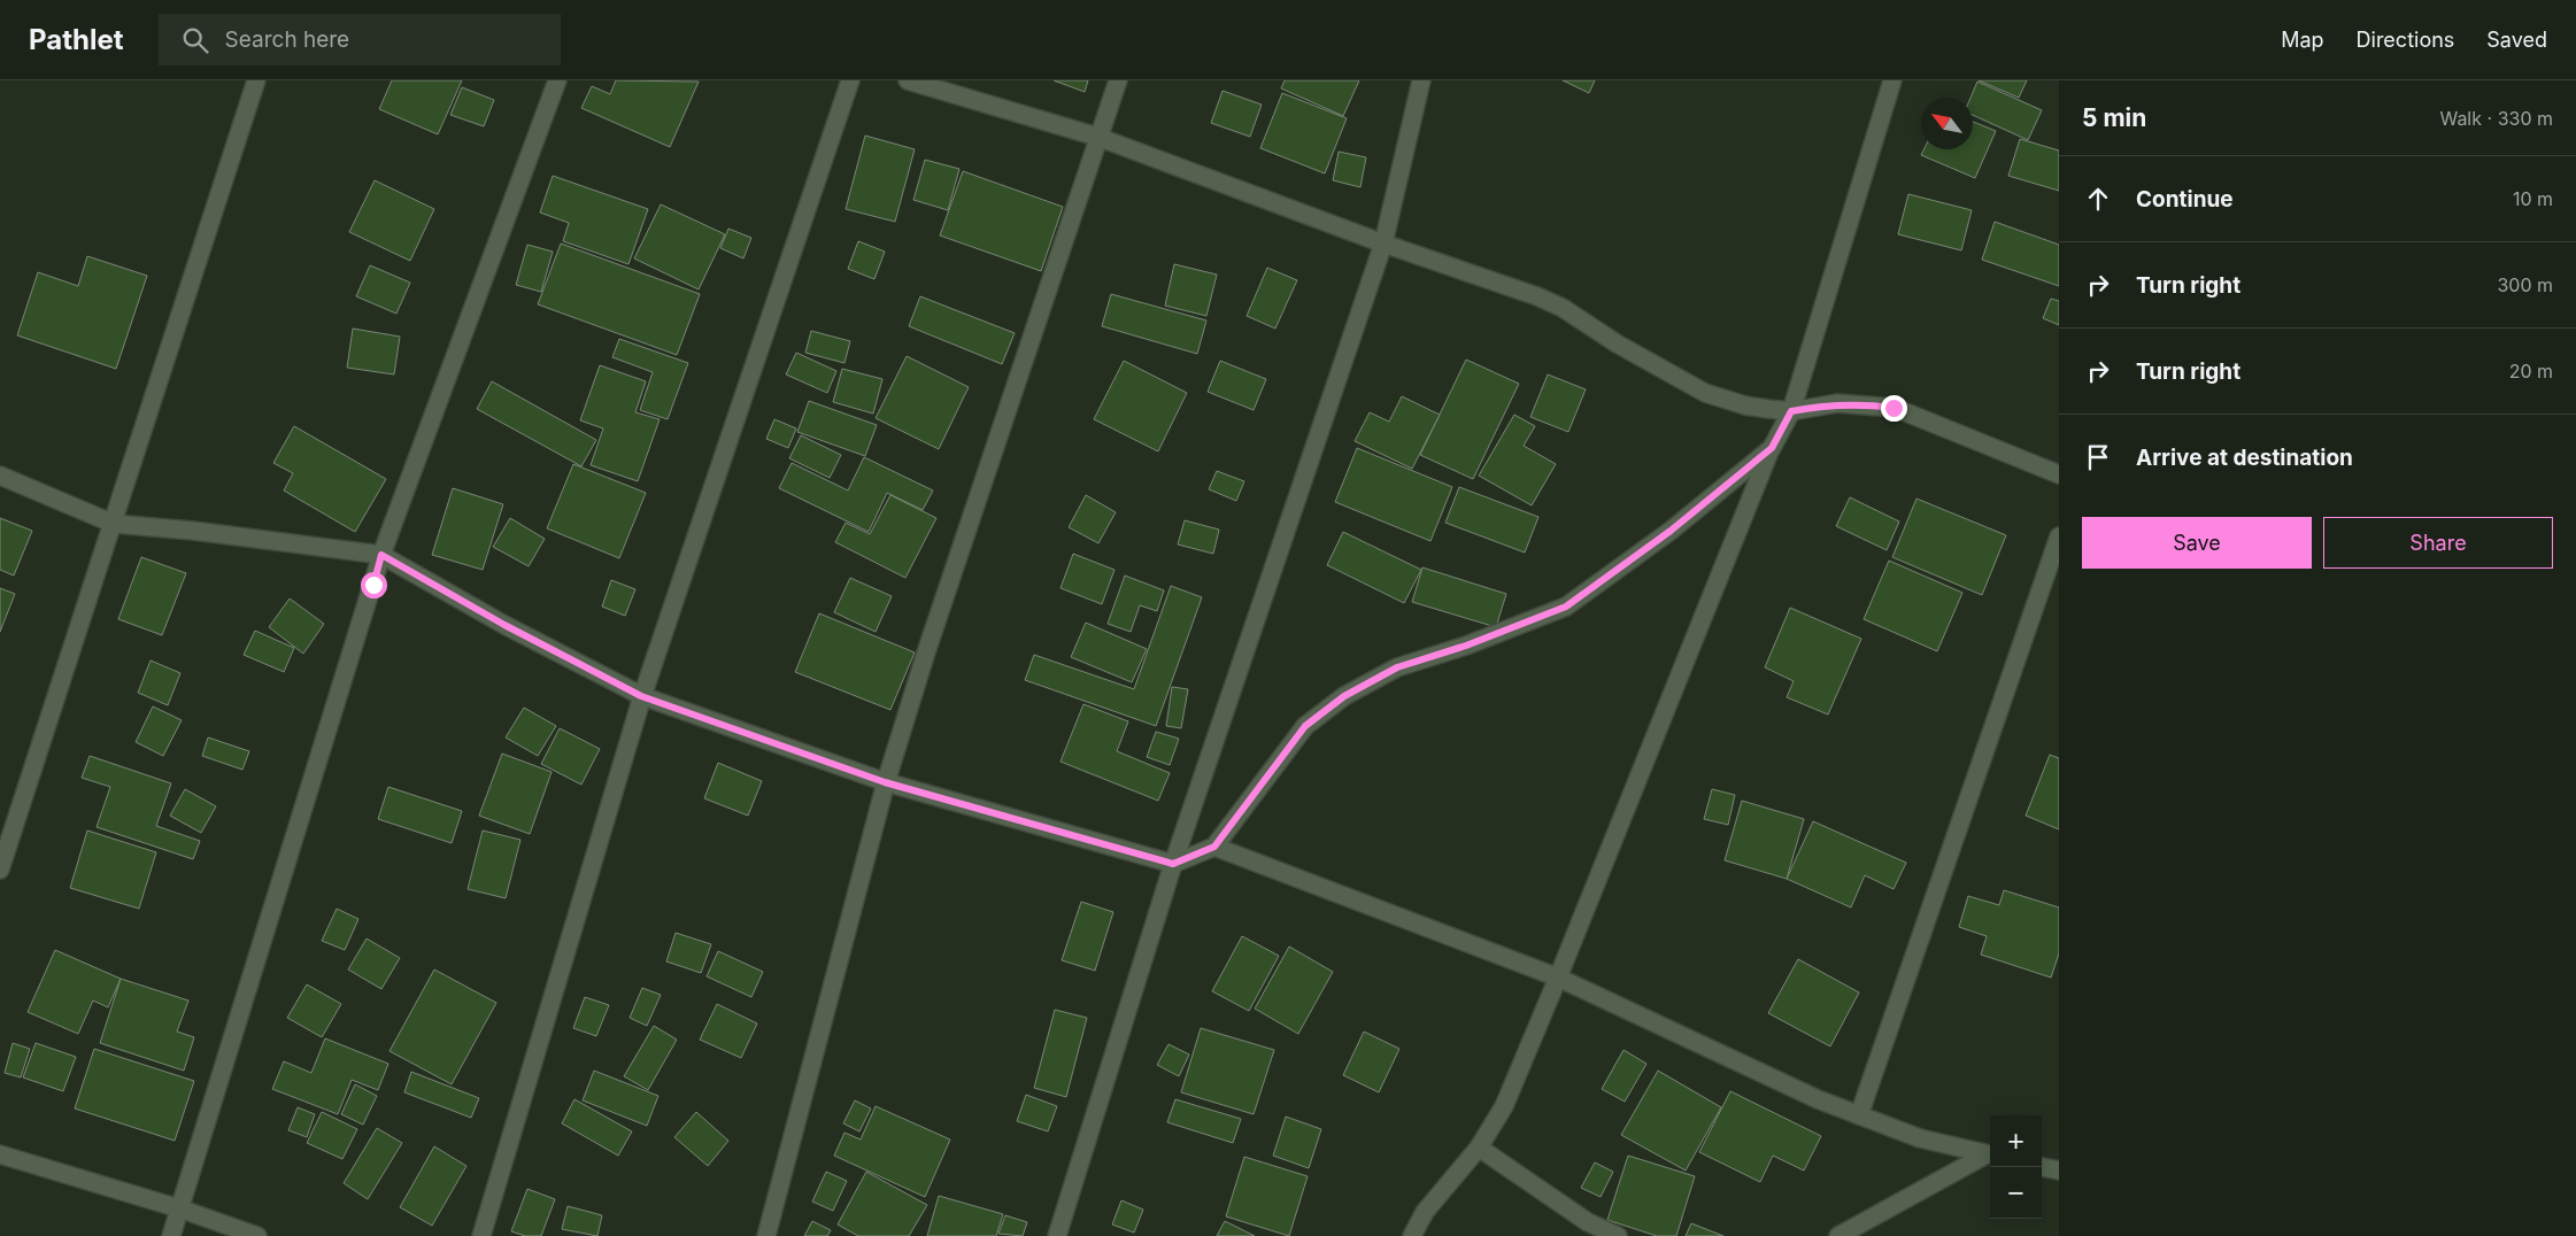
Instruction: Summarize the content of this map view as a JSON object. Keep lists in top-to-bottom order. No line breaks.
{"north":"top left","page":{"header":"Pathlet","search":"Search here","nav":["Map","Directions","Saved"],"heading":["5 min","Walk · 330 m"],"list":[["Continue","10 m"],["Turn right","300 m"],["Turn right","20 m"],"Arrive at destination"],"buttons":["Save","Share"],"map_buttons":["+","−"]}}
